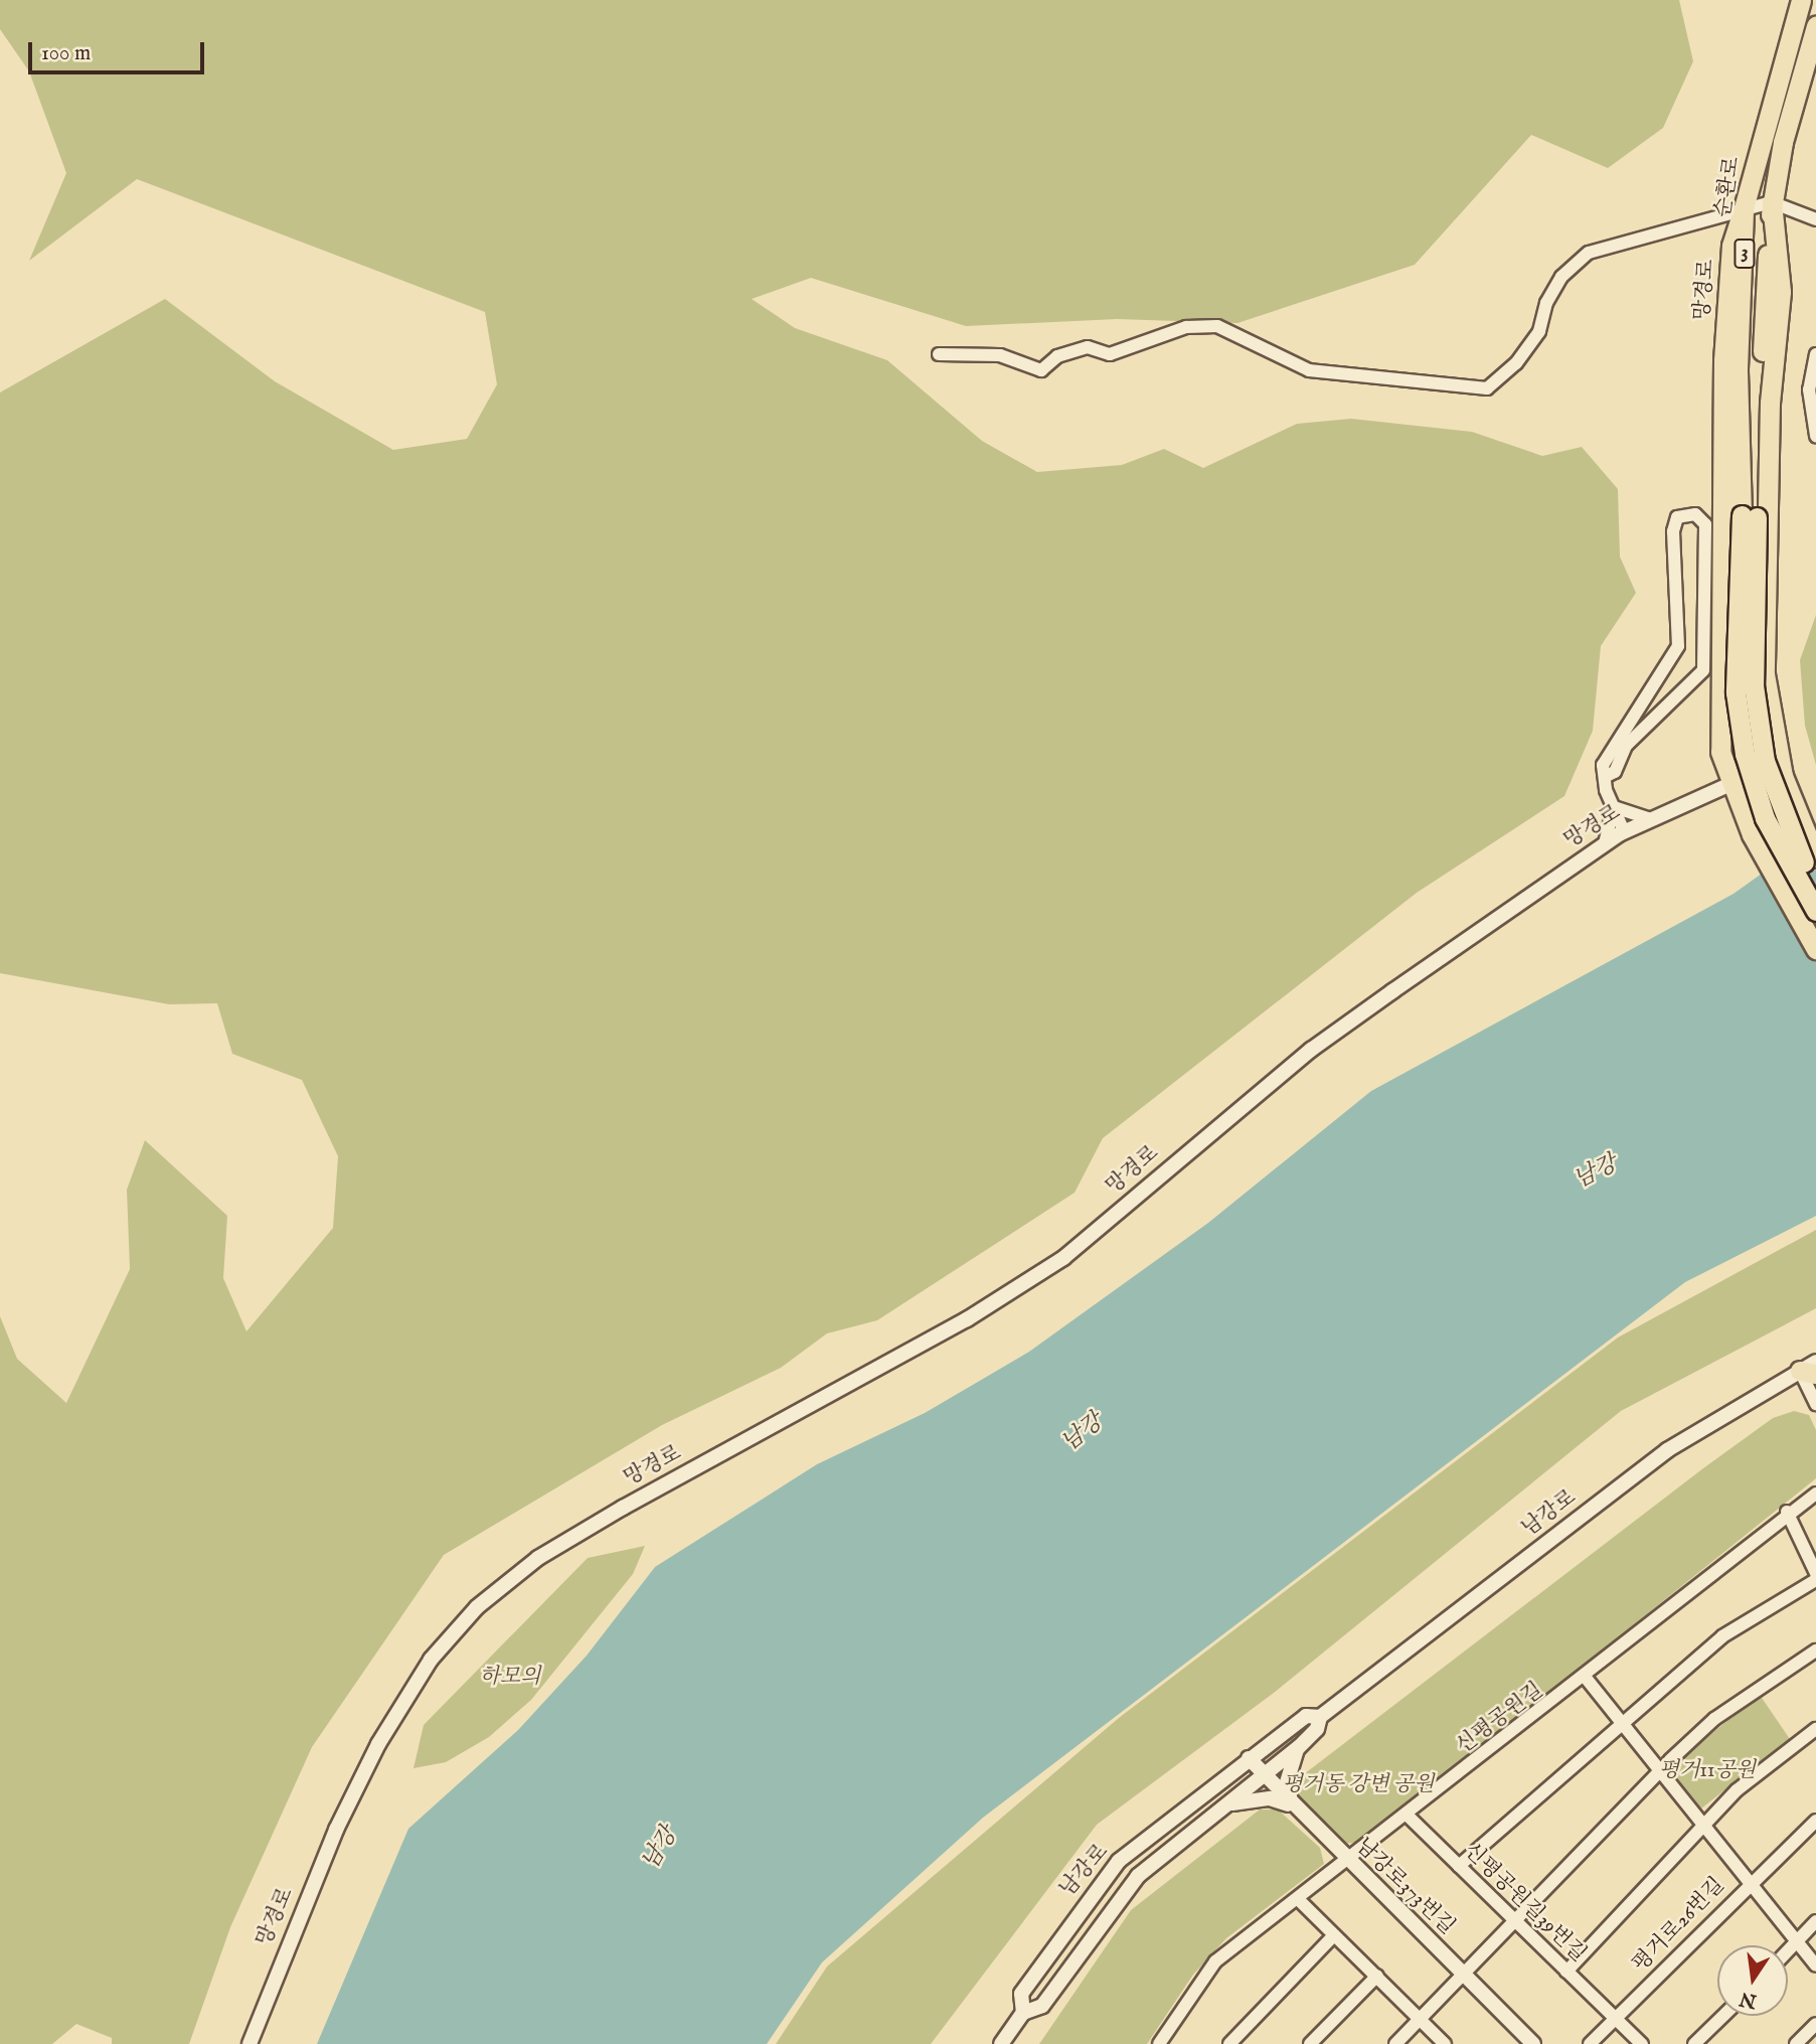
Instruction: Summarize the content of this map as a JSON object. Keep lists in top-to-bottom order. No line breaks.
{"streets":{"main road":["순환로","3","망경로"],"street":["남강로","신평공원길","남강로373번길","신평공원길39번길","평거로26번길"]},"crossings":[["순환로","3"],["순환로","망경로"],["남강로","남강로373번길"],["신평공원길","남강로373번길"],["신평공원길","신평공원길39번길"],["신평공원길39번길","평거로26번길"]],"water":["남강"],"parks":["하모의","평거11공원","평거동 강변 공원"],"scale_bar":"100 m","north":"bottom"}
